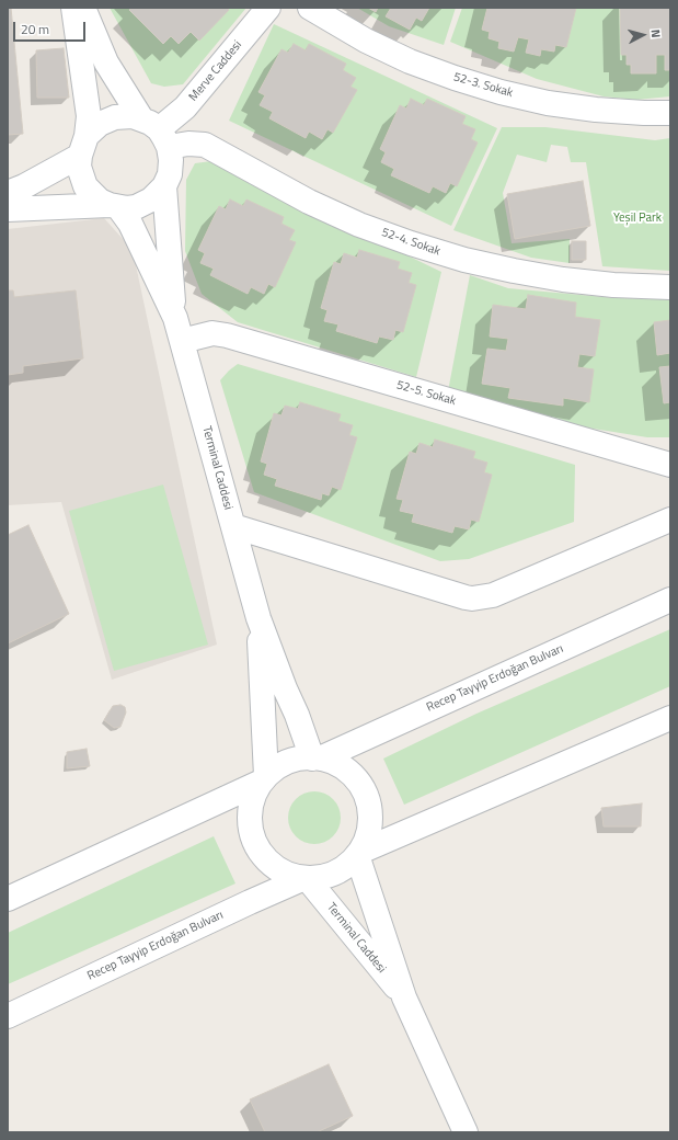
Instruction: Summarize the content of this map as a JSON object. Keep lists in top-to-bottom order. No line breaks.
{"streets":{"street":["Merve Caddesi","52-3. Sokak","52-4. Sokak","52-5. Sokak","Terminal Caddesi","Recep Tayyip Erdoğan Bulvarı"]},"crossings":[["Merve Caddesi","52-4. Sokak"],["Merve Caddesi","Terminal Caddesi"],["52-4. Sokak","Terminal Caddesi"],["52-5. Sokak","Terminal Caddesi"],["Terminal Caddesi","Recep Tayyip Erdoğan Bulvarı"]],"parks":["Yeşil Park"],"scale_bar":"20 m","north":"right"}
